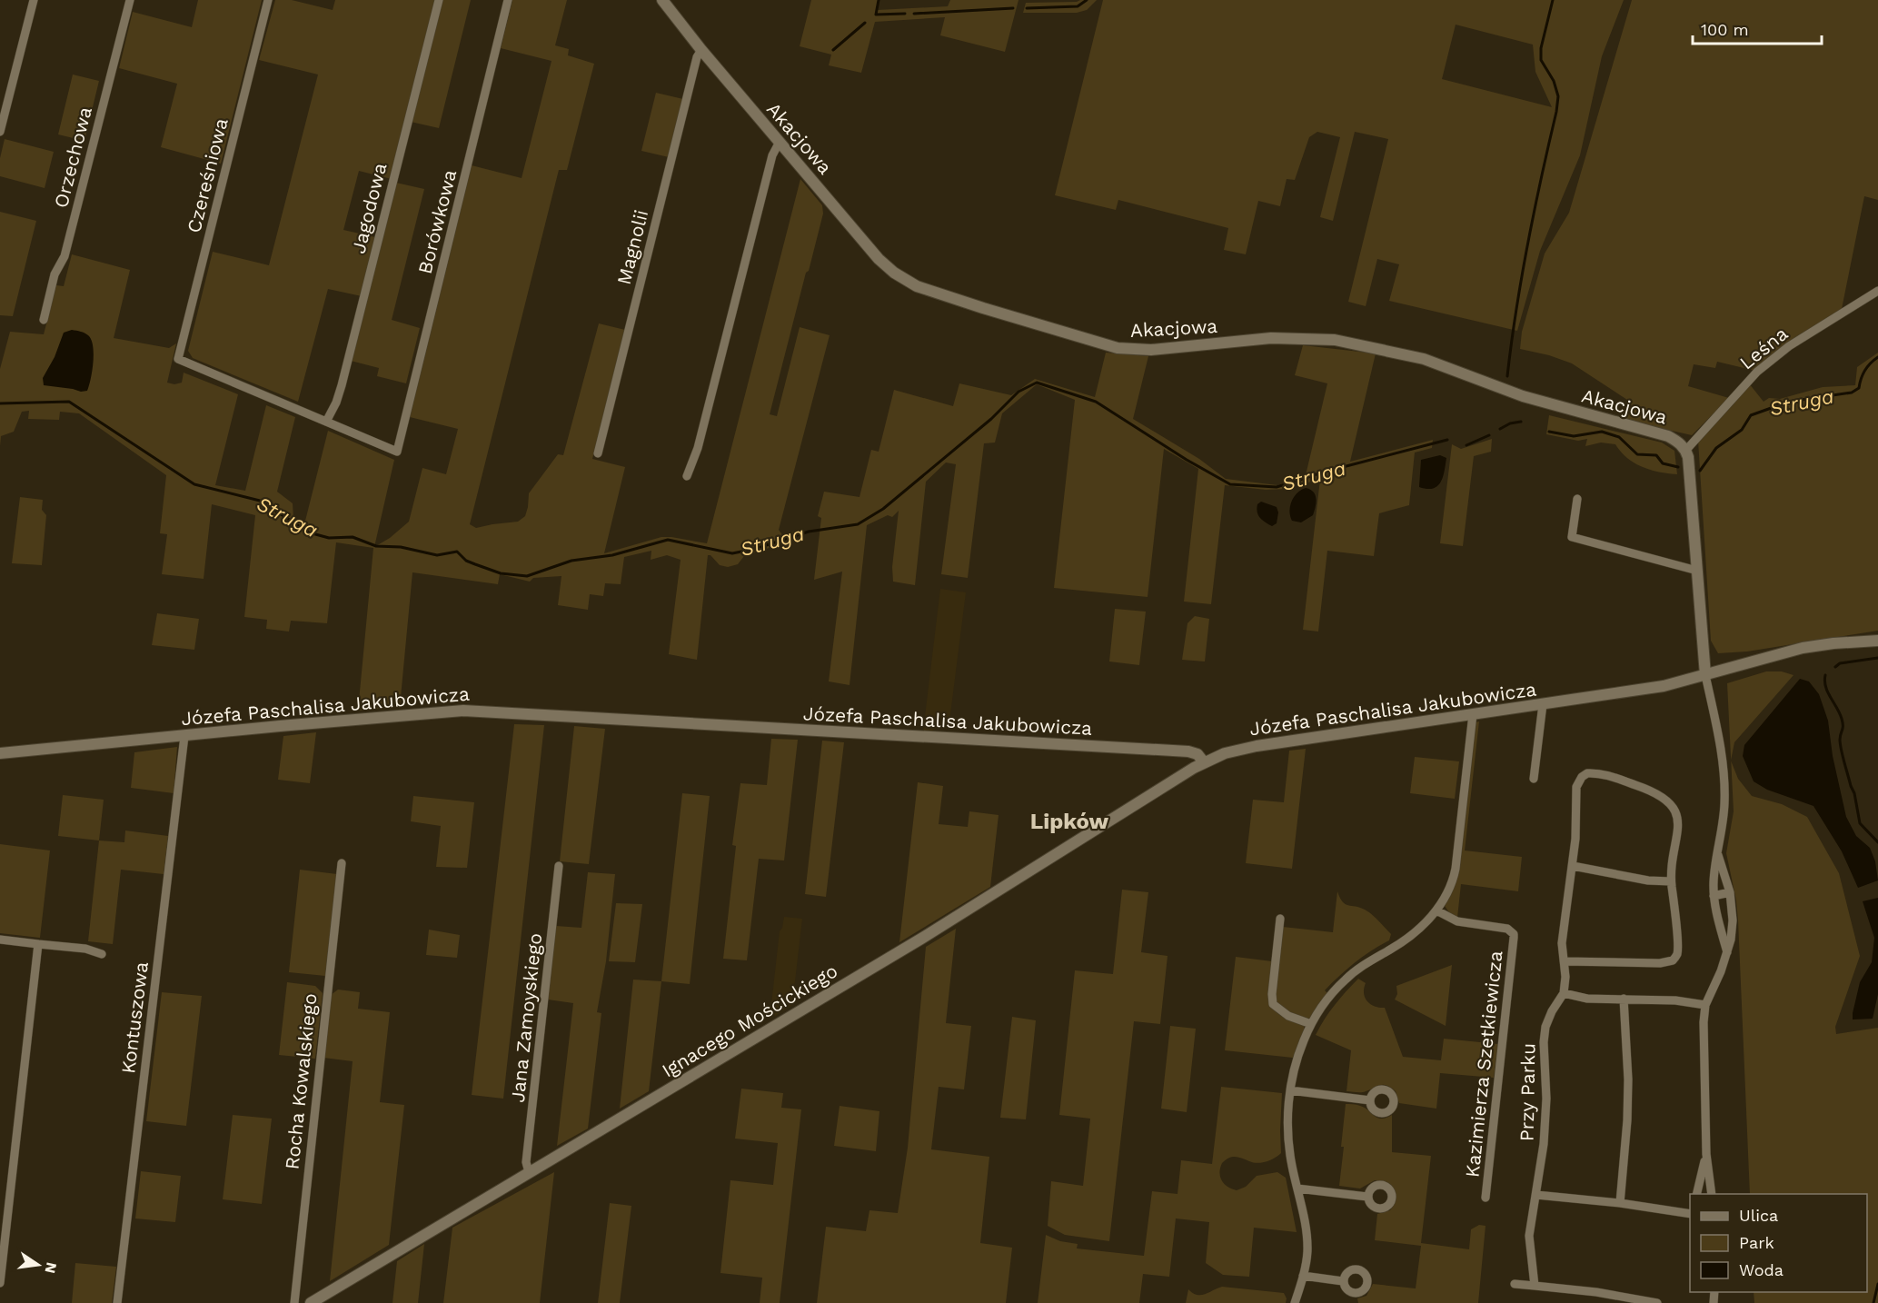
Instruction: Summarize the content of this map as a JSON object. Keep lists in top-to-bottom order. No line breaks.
{"streets":{"street":["Akacjowa","Orzechowa","Czereśniowa","Jagodowa","Borówkowa","Magnolii","Leśna","Józefa Paschalisa Jakubowicza","Kontuszowa","Jana Zamoyskiego","Ignacego Mościckiego","Kazimierza Szetkiewicza","Rocha Kowalskiego","Przy Parku"]},"crossings":[["Akacjowa","Magnolii"],["Akacjowa","Leśna"],["Czereśniowa","Jagodowa"],["Czereśniowa","Borówkowa"],["Jagodowa","Borówkowa"],["Józefa Paschalisa Jakubowicza","Kontuszowa"],["Józefa Paschalisa Jakubowicza","Ignacego Mościckiego"],["Jana Zamoyskiego","Ignacego Mościckiego"]],"districts":["Lipków"],"water":["Struga"],"legend":["Ulica","Park","Woda"],"scale_bar":"100 m","north":"right"}
